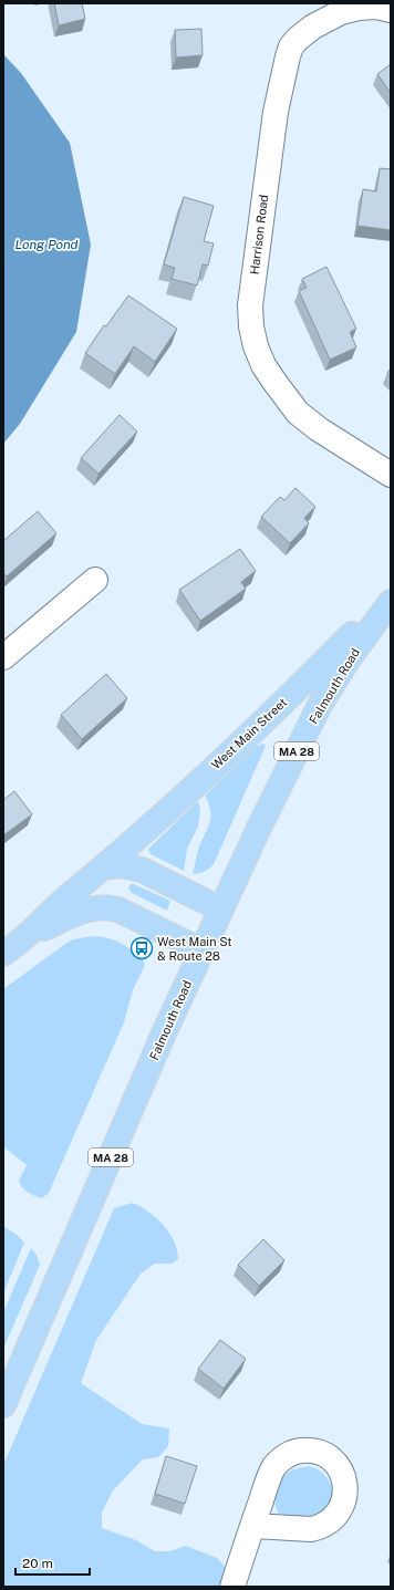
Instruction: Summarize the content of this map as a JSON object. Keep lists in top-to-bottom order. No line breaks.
{"streets":{"main road":["Falmouth Road","West Main Street","MA 28"],"street":["Harrison Road"]},"crossings":[["Falmouth Road","West Main Street"]],"water":["Long Pond"],"places":{"bus stop":["West Main St & Route 28"]},"scale_bar":"20 m"}
